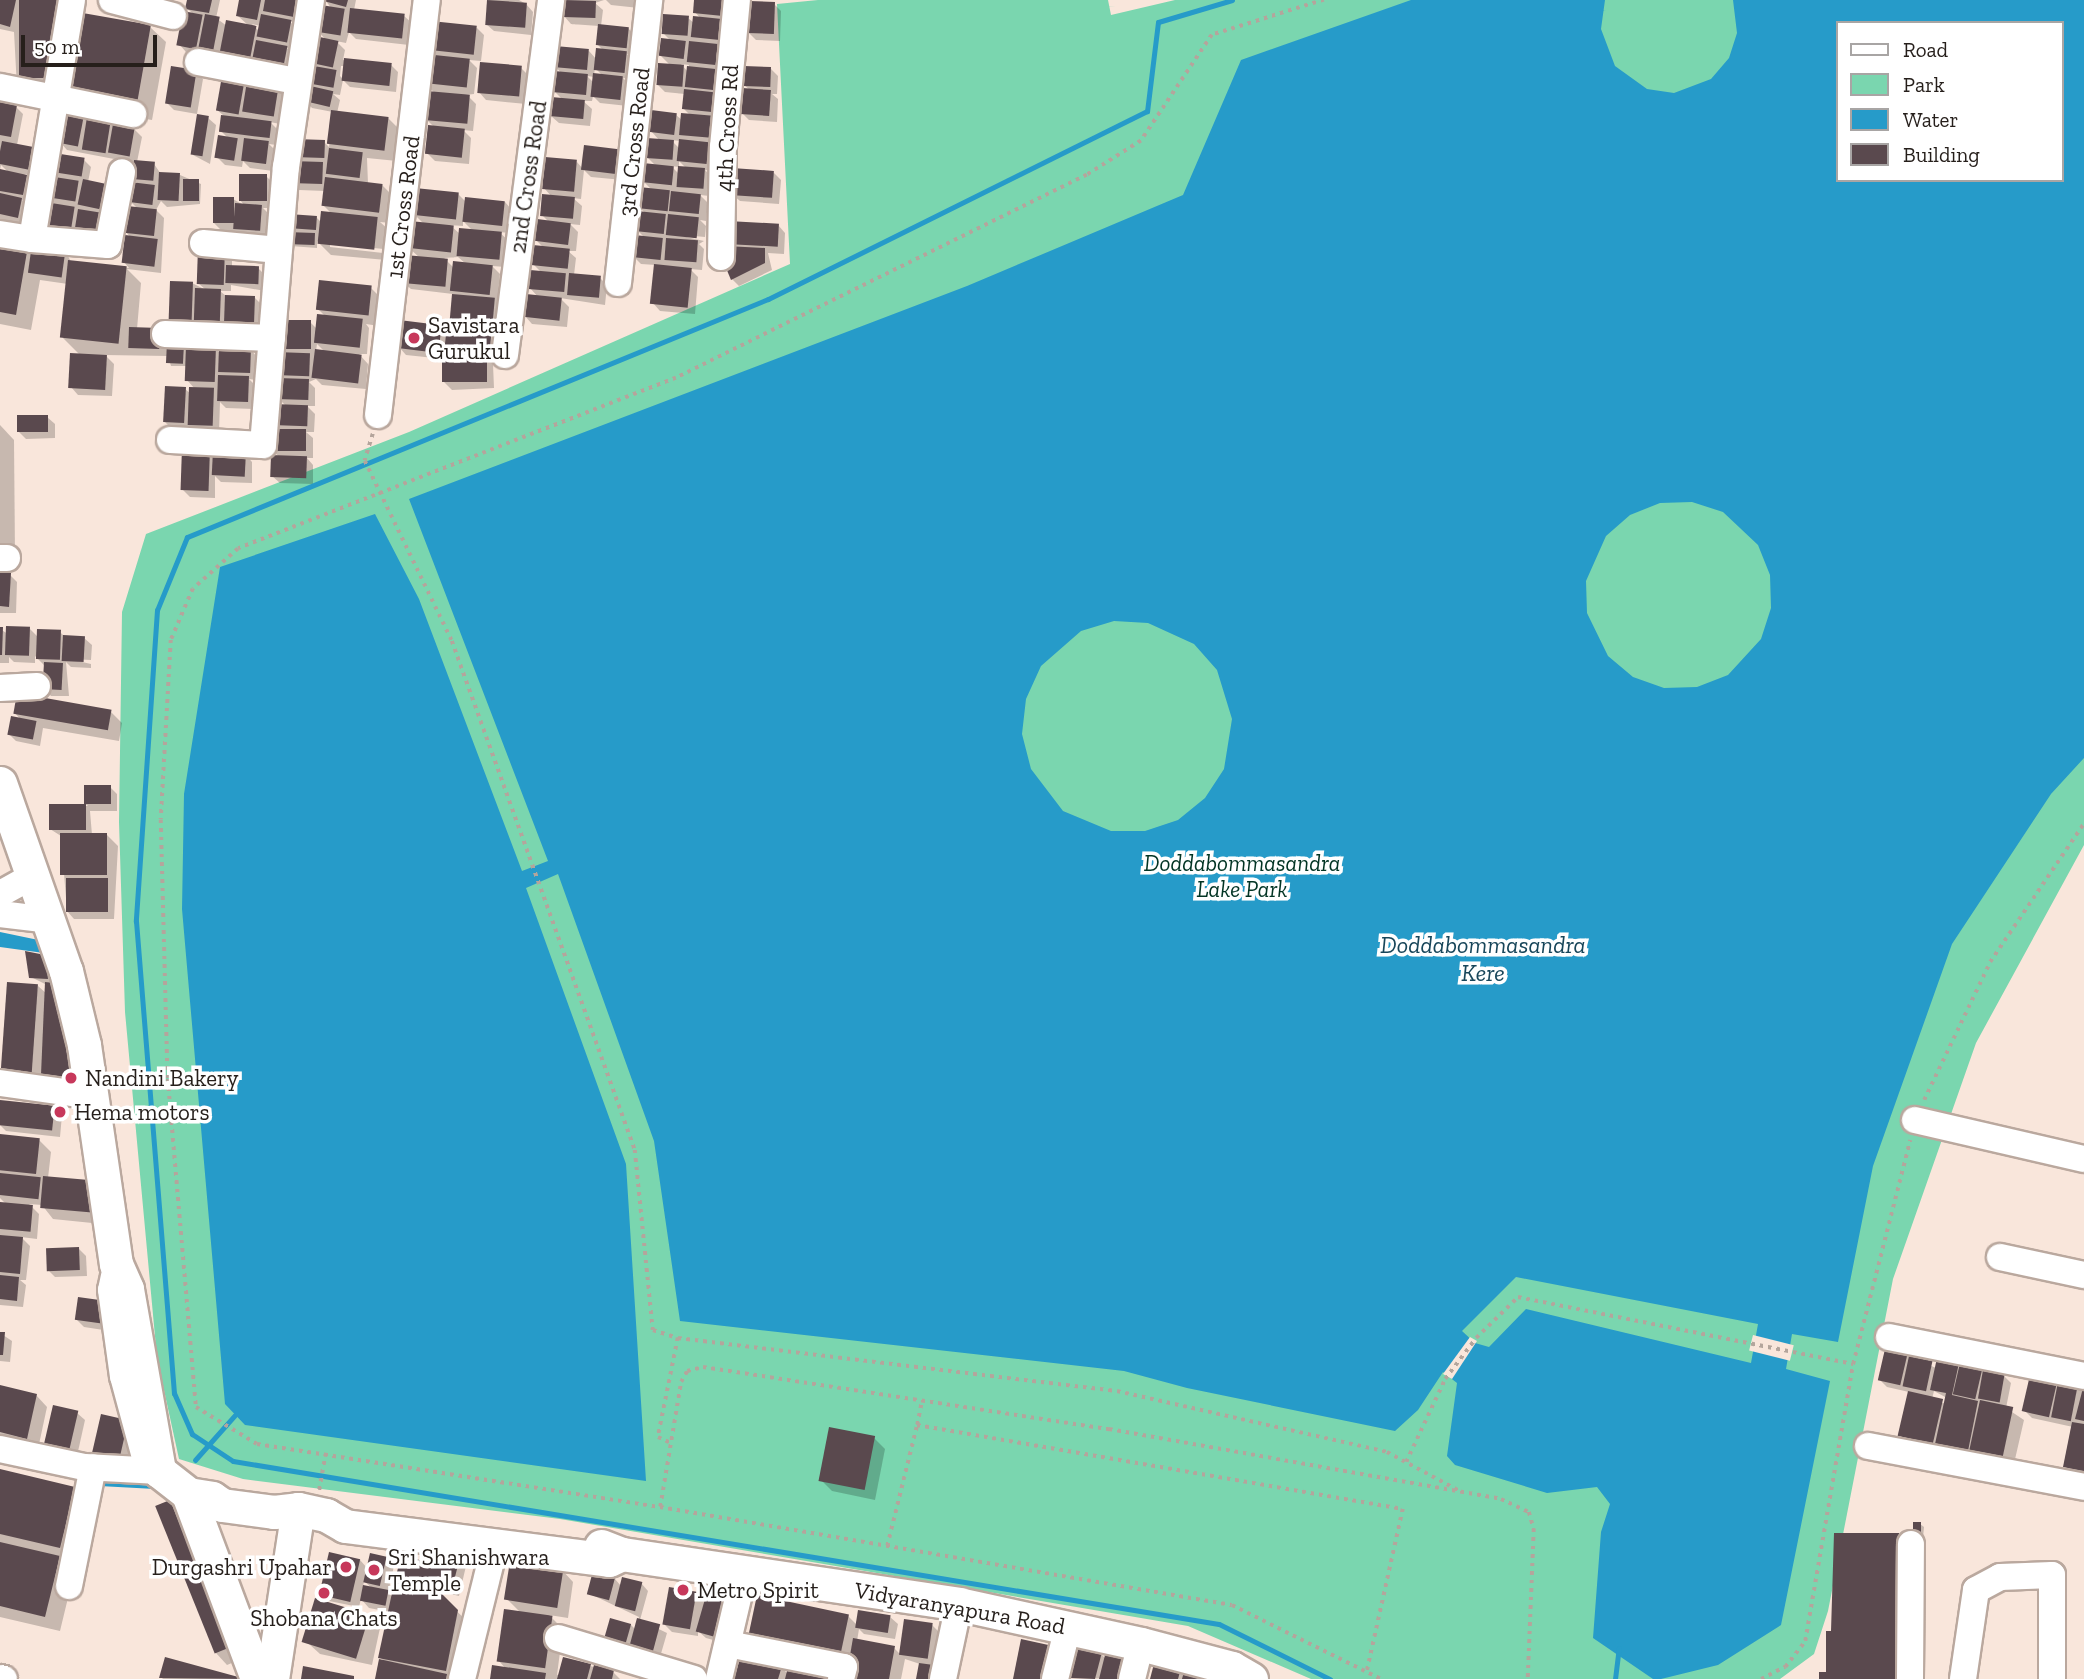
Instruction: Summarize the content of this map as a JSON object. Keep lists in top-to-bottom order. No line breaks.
{"streets":{"main road":["Vidyaranyapura Road"],"street":["4th Cross Rd","3rd Cross Road","2nd Cross Road","1st Cross Road"]},"water":["Doddabommasandra Kere"],"parks":["Doddabommasandra Lake Park"],"places":["Savistara Gurukul","Nandini Bakery","Hema motors","Durgashri Upahar","Sri Shanishwara Temple","Metro Spirit","Shobana Chats"],"legend":["Road","Park","Water","Building"],"scale_bar":"50 m"}
